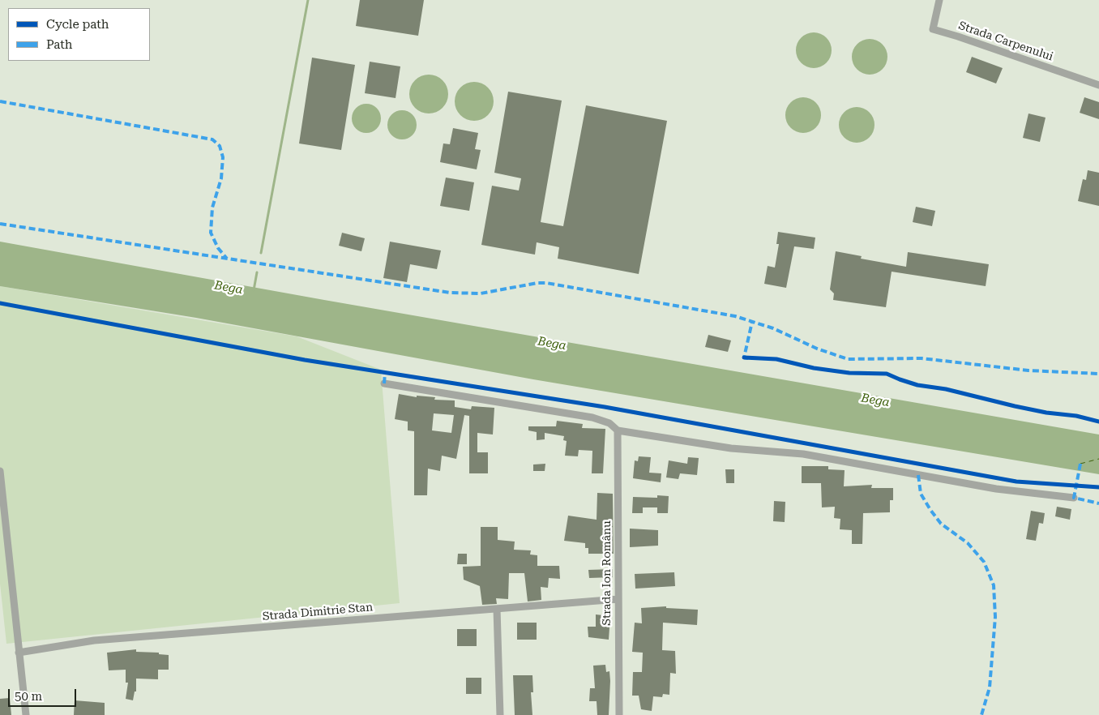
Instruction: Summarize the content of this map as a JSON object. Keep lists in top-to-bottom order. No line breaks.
{"streets":{"street":["Strada Carpenului","Strada Ion Românu","Strada Dimitrie Stan"]},"crossings":[["Strada Ion Românu","Strada Dimitrie Stan"]],"water":["Bega"],"legend":["Cycle path","Path"],"scale_bar":"50 m"}
